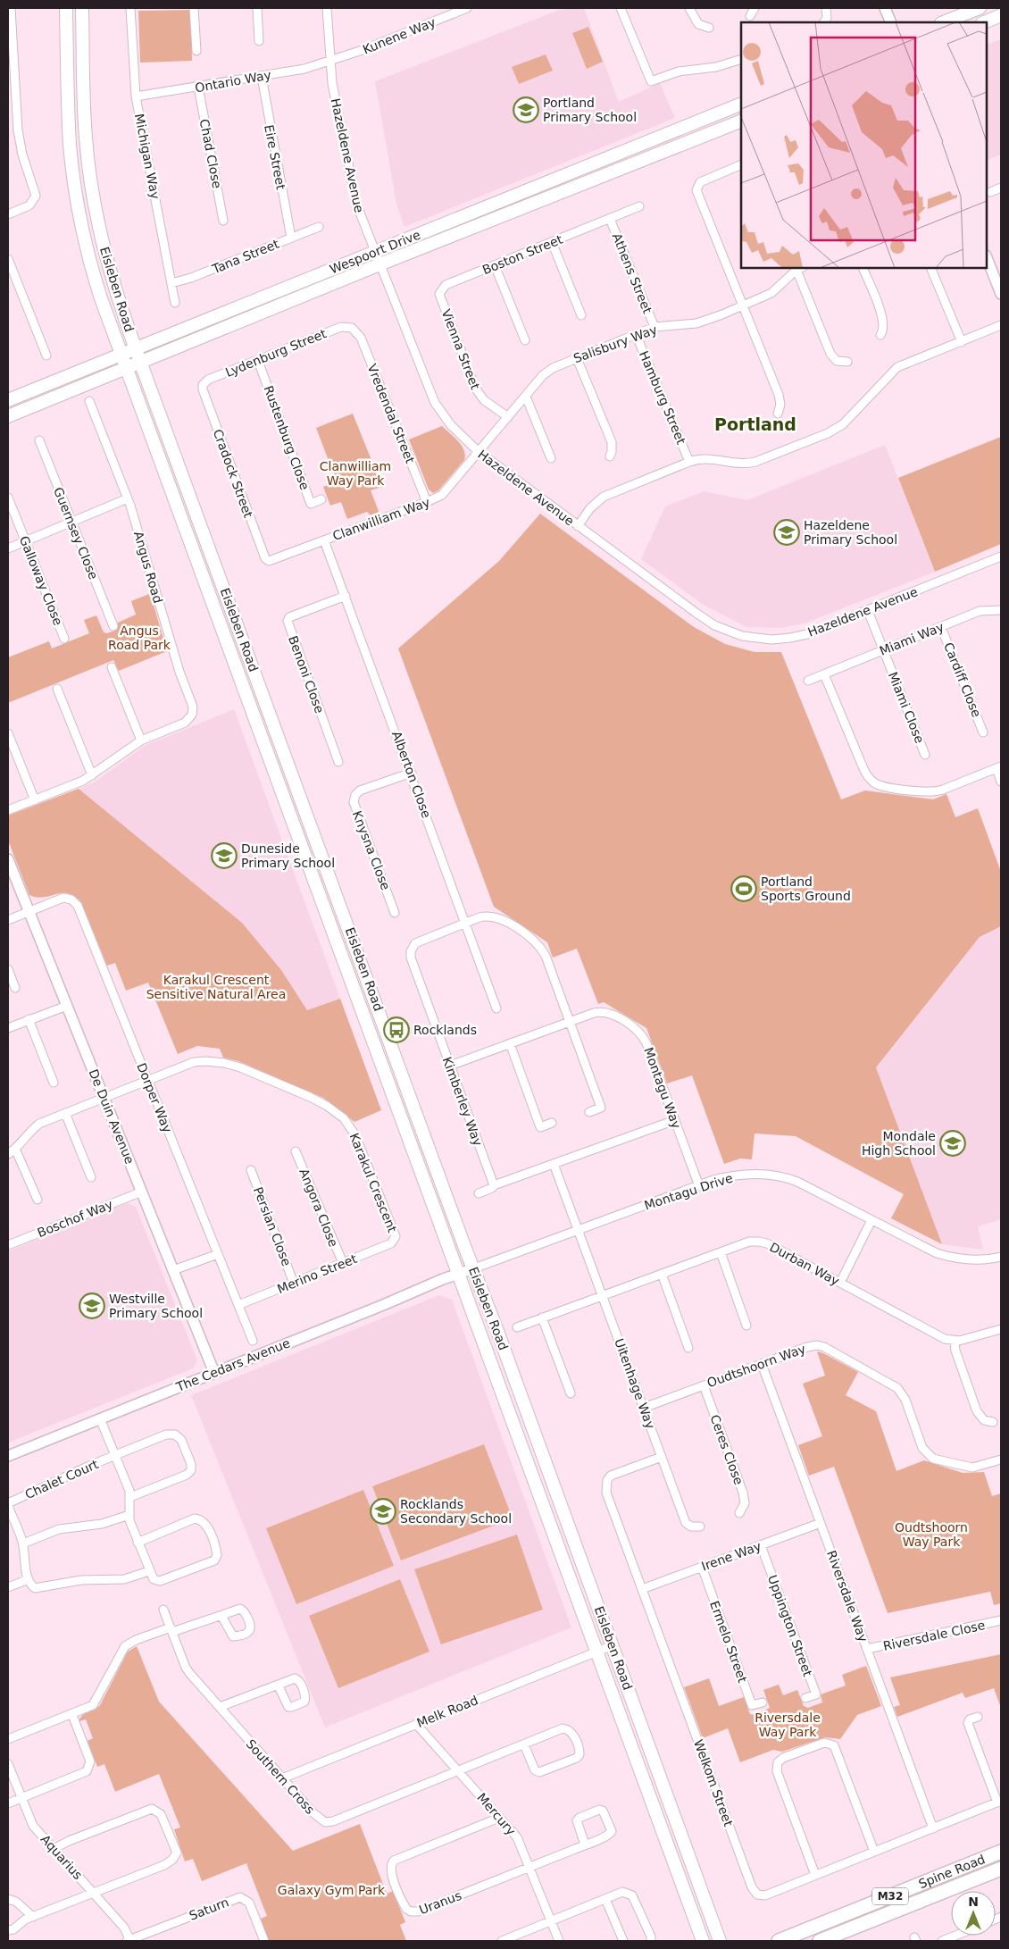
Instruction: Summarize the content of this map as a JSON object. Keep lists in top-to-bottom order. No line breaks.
{"streets":{"main road":["Wespoort Drive","Eisleben Road","Spine Road","M32"],"street":["Kunene Way","Ontario Way","Chad Close","Hazeldene Avenue","Michigan Way","Eire Street","Boston Street","Tana Street","Athens Street","Salisbury Way","Vienna Street","Lydenburg Street","Hamburg Street","Vredendal Street","Rustenburg Close","Cradock Street","Clanwilliam Way","Guernsey Close","Angus Road","Galloway Close","Miami Way","Benoni Close","Cardiff Close","Miami Close","Alberton Close","Knysna Close","Montagu Way","Dorper Way","Kimberley Way","De Duin Avenue","Karakul Crescent","Montagu Drive","Angora Close","Boschof Way","Persian Close","Durban Way","Merino Street","The Cedars Avenue","Oudtshoorn Way","Uitenhage Way","Ceres Close","Chalet Court","Irene Way","Riversdale Way","Uppington Street","Riversdale Close","Ermelo Street","Melk Road","Southern Cross","Welkom Street","Mercury","Aquarius","Uranus","Saturn"]},"crossings":[["Kunene Way","Ontario Way"],["Kunene Way","Hazeldene Avenue"],["Ontario Way","Chad Close"],["Ontario Way","Hazeldene Avenue"],["Ontario Way","Michigan Way"],["Ontario Way","Eire Street"],["Hazeldene Avenue","Wespoort Drive"],["Hazeldene Avenue","Salisbury Way"],["Hazeldene Avenue","Clanwilliam Way"],["Hazeldene Avenue","Miami Close"],["Michigan Way","Tana Street"],["Eire Street","Tana Street"],["Wespoort Drive","Eisleben Road"],["Boston Street","Athens Street"],["Boston Street","Vienna Street"],["Athens Street","Salisbury Way"],["Eisleben Road","Montagu Drive"],["Eisleben Road","The Cedars Avenue"],["Eisleben Road","Melk Road"],["Salisbury Way","Vienna Street"],["Salisbury Way","Hamburg Street"],["Salisbury Way","Clanwilliam Way"],["Lydenburg Street","Vredendal Street"],["Lydenburg Street","Rustenburg Close"],["Lydenburg Street","Cradock Street"],["Vredendal Street","Clanwilliam Way"],["Cradock Street","Clanwilliam Way"],["Clanwilliam Way","Alberton Close"],["Miami Way","Cardiff Close"],["Miami Way","Miami Close"],["Benoni Close","Alberton Close"],["Alberton Close","Knysna Close"],["Alberton Close","Kimberley Way"],["Montagu Way","Kimberley Way"],["Montagu Way","Montagu Drive"],["Dorper Way","De Duin Avenue"],["Dorper Way","Karakul Crescent"],["Dorper Way","Merino Street"],["De Duin Avenue","Karakul Crescent"],["De Duin Avenue","Boschof Way"],["De Duin Avenue","The Cedars Avenue"],["Karakul Crescent","Merino Street"],["Montagu Drive","The Cedars Avenue"],["Montagu Drive","Uitenhage Way"],["Angora Close","Merino Street"],["Persian Close","Merino Street"],["Durban Way","Uitenhage Way"],["Oudtshoorn Way","Uitenhage Way"],["Oudtshoorn Way","Ceres Close"],["Oudtshoorn Way","Riversdale Way"],["Uitenhage Way","Welkom Street"],["Irene Way","Riversdale Way"],["Irene Way","Uppington Street"],["Irene Way","Ermelo Street"],["Irene Way","Welkom Street"],["Riversdale Way","Riversdale Close"],["Riversdale Way","Welkom Street"],["Melk Road","Southern Cross"],["Melk Road","Mercury"],["Southern Cross","Mercury"],["Mercury","Uranus"],["Aquarius","Saturn"]],"districts":["Portland"],"parks":["Clanwilliam Way Park","Angus Road Park","Karakul Crescent Sensitive Natural Area","Oudtshoorn Way Park","Riversdale Way Park","Galaxy Gym Park"],"places":{"school or university":["Portland Primary School","Hazeldene Primary School","Duneside Primary School","Mondale High School","Westville Primary School","Rocklands Secondary School"],"sports":["Portland Sports Ground"],"bus stop":["Rocklands"]},"north":"top"}
